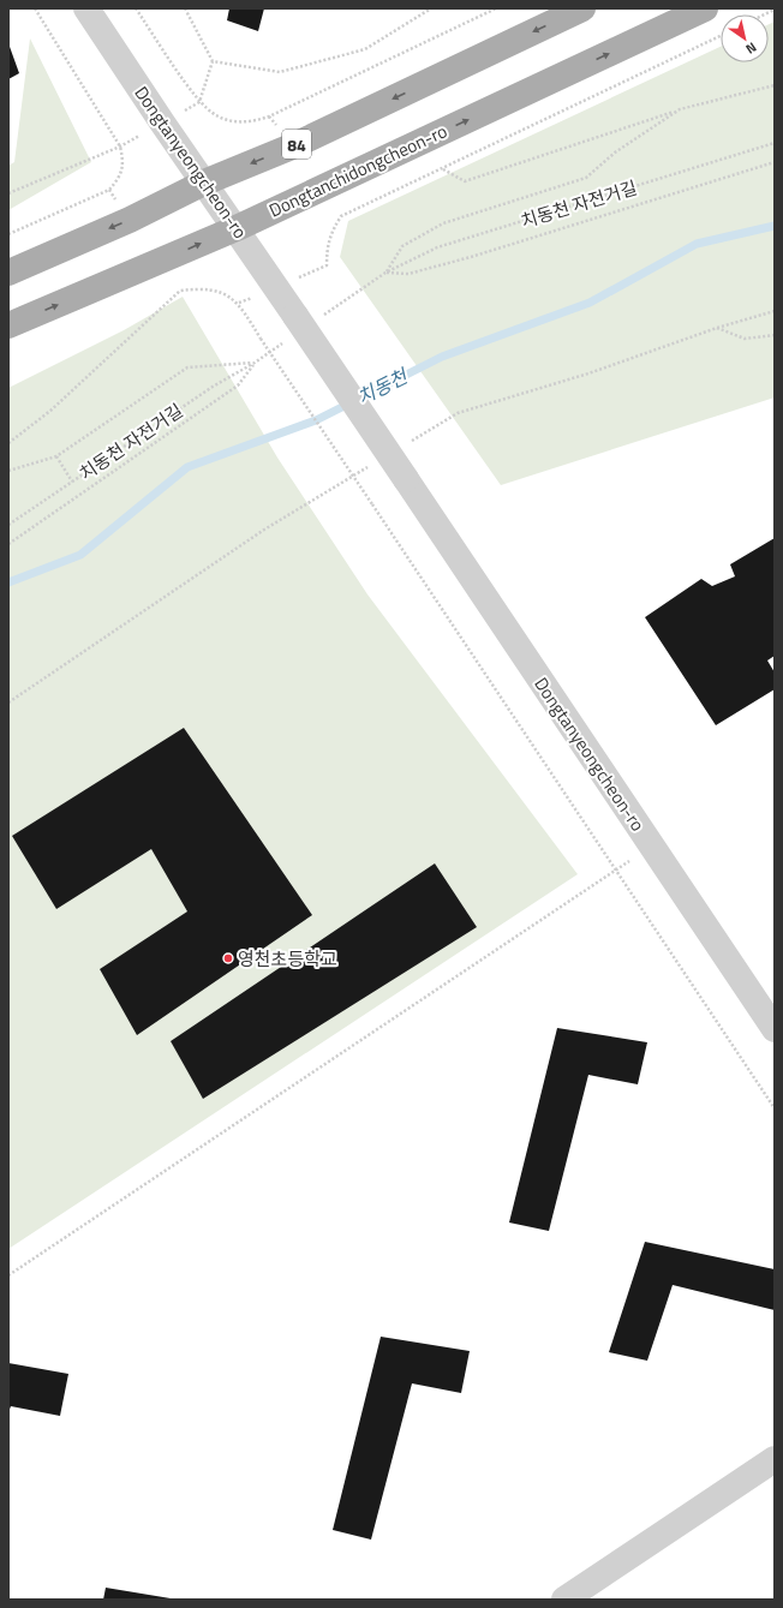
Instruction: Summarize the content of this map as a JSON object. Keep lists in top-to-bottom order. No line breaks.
{"streets":{"main road":["84","Dongtanchidongcheon-ro"],"street":["Dongtanyeongcheon-ro"],"path":["치동천 자전거길"]},"crossings":[["84","Dongtanyeongcheon-ro"],["Dongtanyeongcheon-ro","Dongtanchidongcheon-ro"]],"water":["치동천"],"places":["영천초등학교"],"north":"bottom right"}
